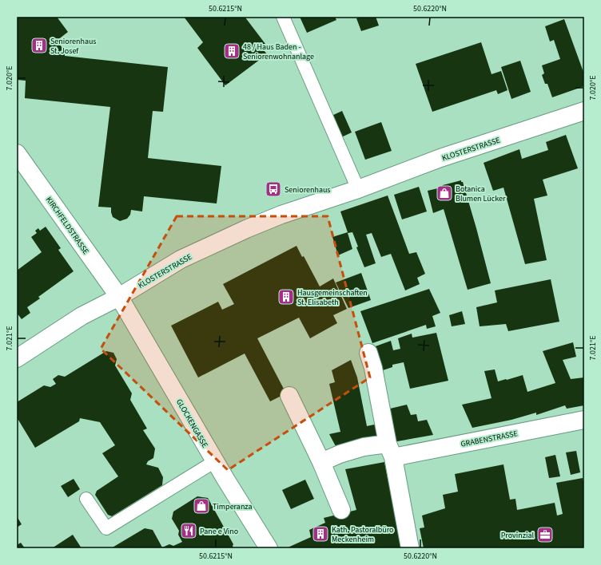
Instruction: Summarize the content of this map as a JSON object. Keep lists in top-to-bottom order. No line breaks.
{"streets":{"street":["KLOSTERSTRASSE","KIRCHFELDSTRASSE","GLOCKENGASSE","GRABENSTRASSE"]},"crossings":[["KLOSTERSTRASSE","KIRCHFELDSTRASSE"],["KLOSTERSTRASSE","GLOCKENGASSE"],["KIRCHFELDSTRASSE","GLOCKENGASSE"]],"places":{"building":["Seniorenhaus St. Josef","48 / Haus Baden - Seniorenwohnanlage","Hausgemeinschaften St. Elisabeth","Kath. Pastoralbüro Meckenheim"],"bus stop":["Seniorenhaus"],"shop":["Botanica Blumen Lücker","Timperanza"],"restaurant":["Pane e Vino"],"office":["Provinzial"]},"coordinates":["50.6215°N","50.6220°N","7.020°E","7.021°E"]}
